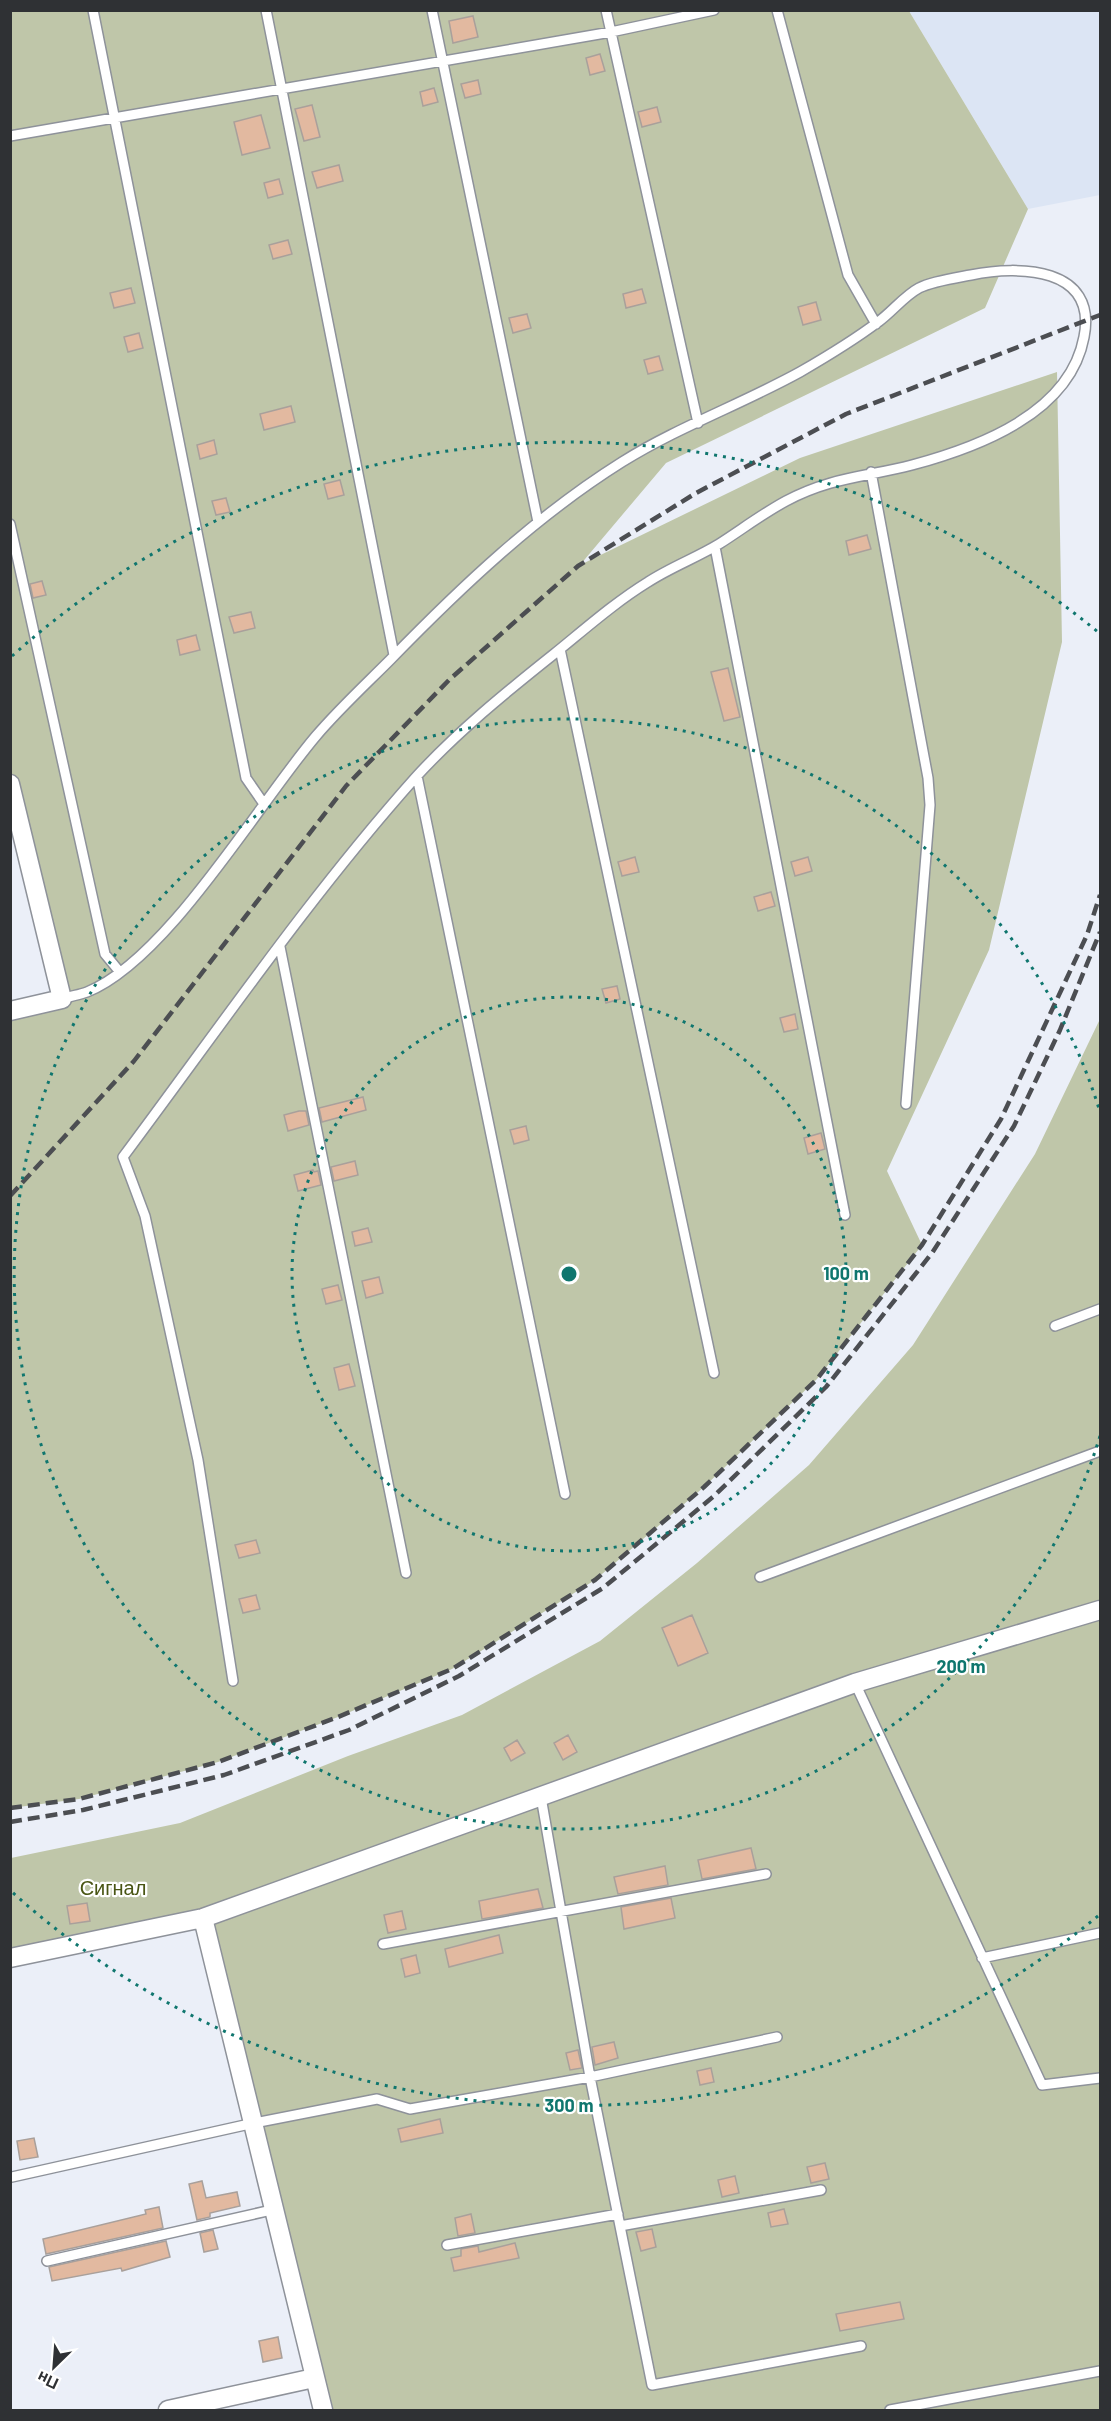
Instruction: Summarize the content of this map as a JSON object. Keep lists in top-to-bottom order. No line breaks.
{"parks":["Сигнал"],"north":"bottom left","rings":["100 m","200 m","300 m"]}
